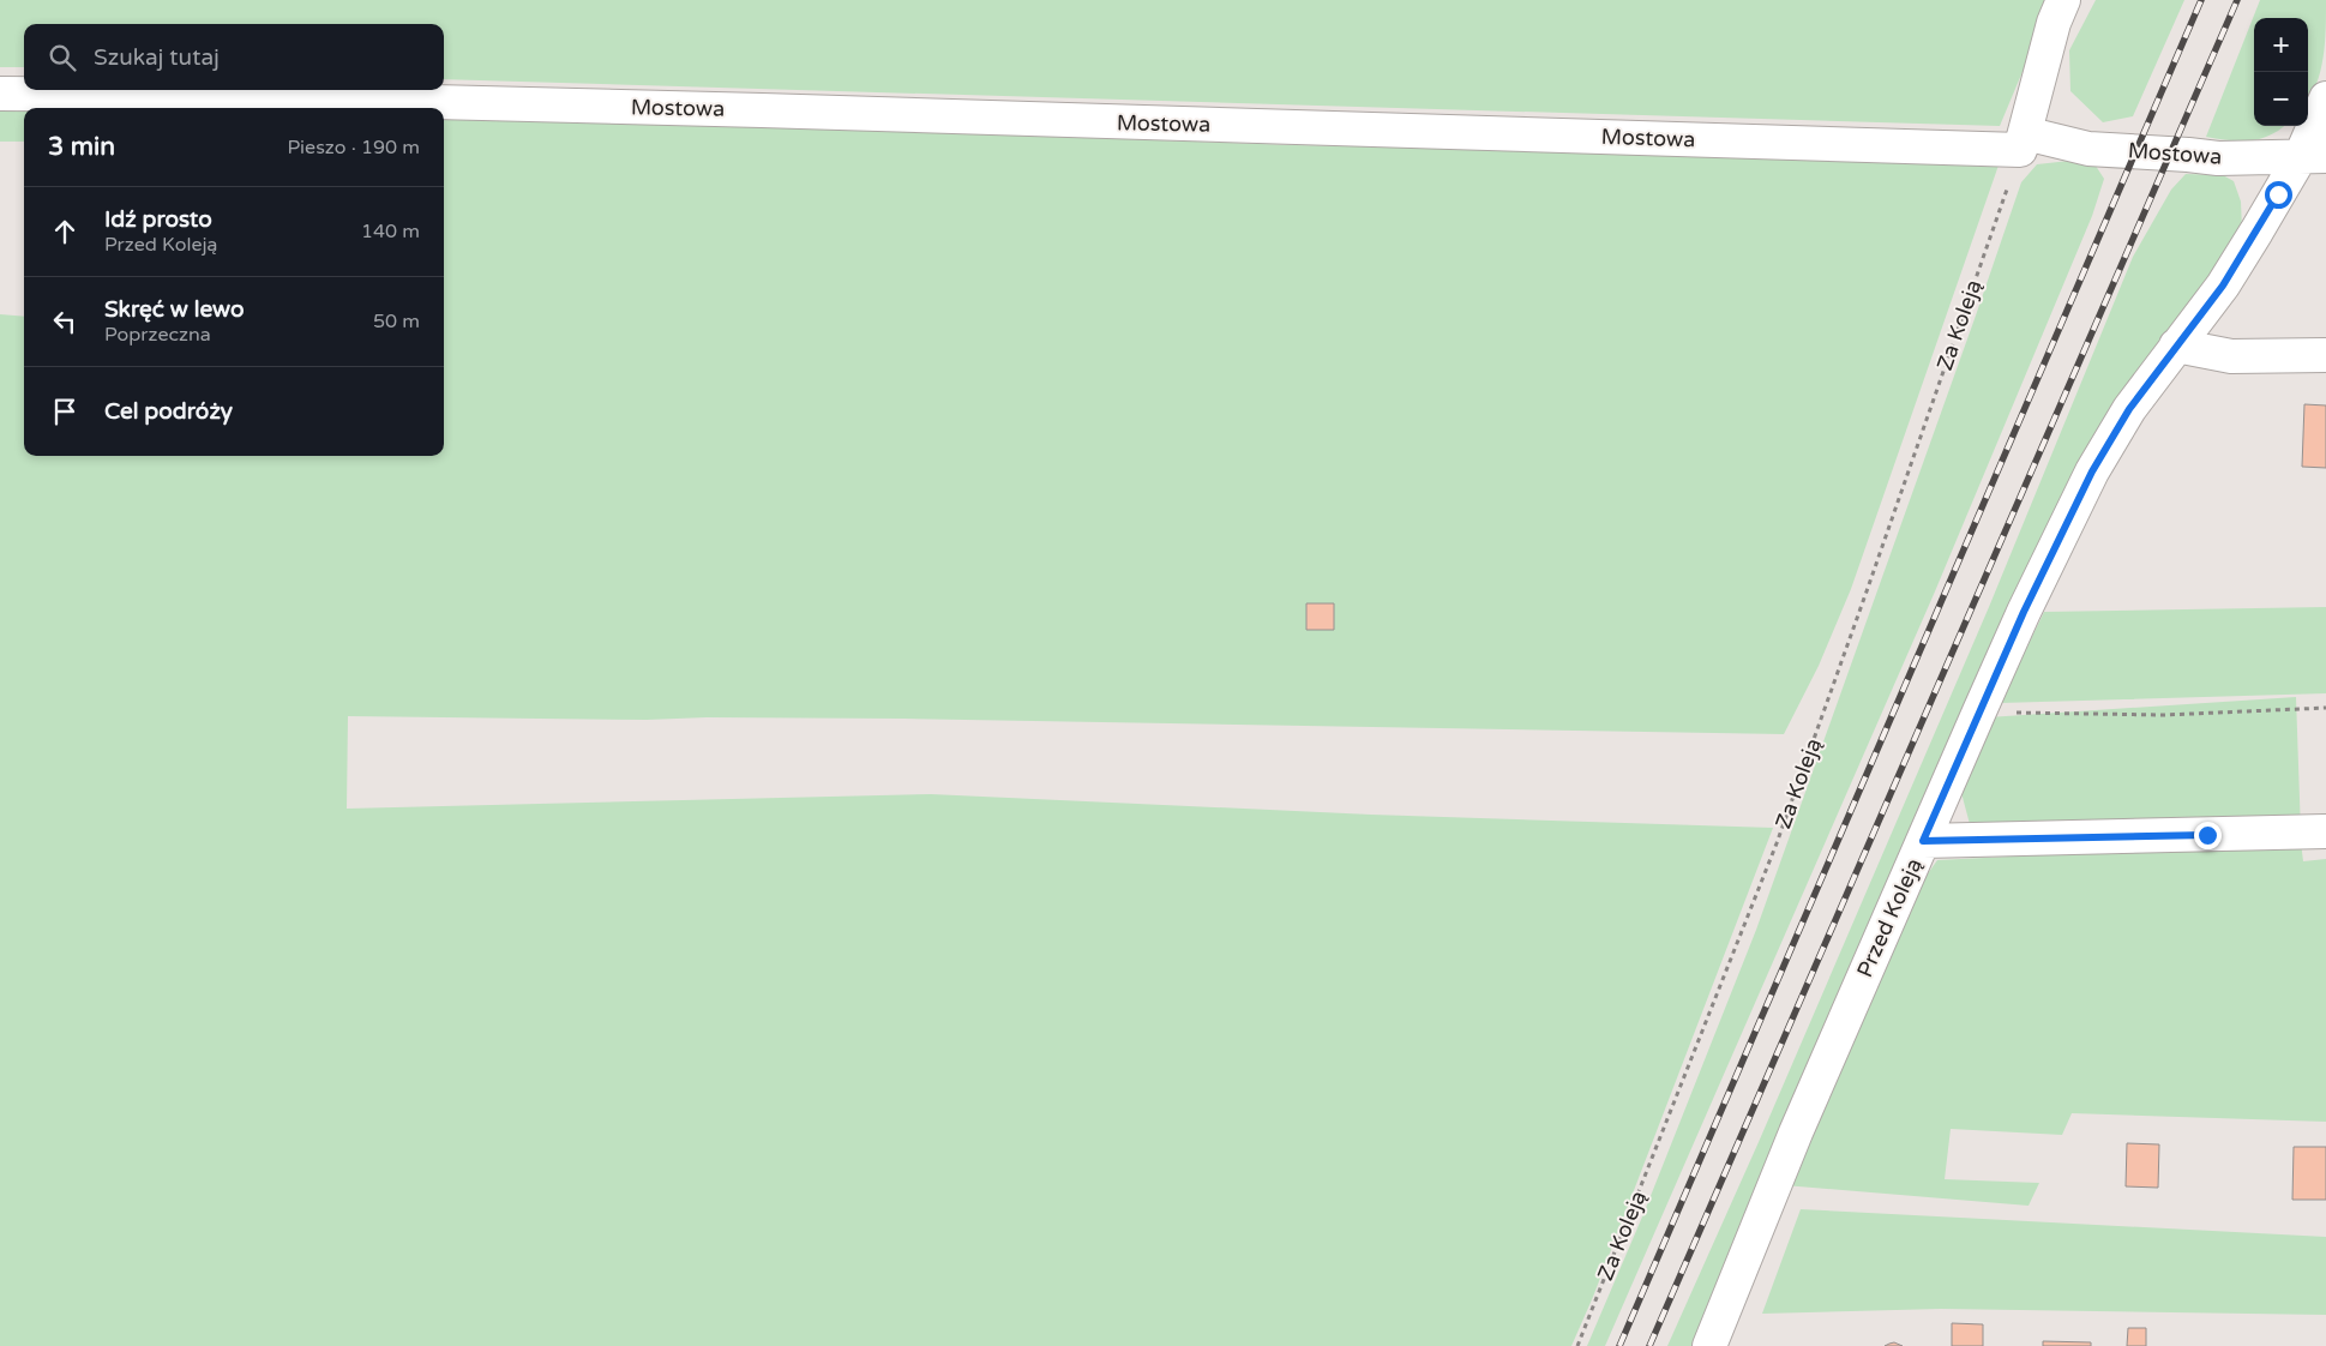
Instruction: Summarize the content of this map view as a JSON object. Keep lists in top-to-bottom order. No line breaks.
{"streets":{"street":["Mostowa","Przed Koleją"],"path":["Za Koleją"]},"crossings":[["Mostowa","Przed Koleją"]],"page":{"map_buttons":["+","−"],"search":"Szukaj tutaj","heading":["3 min","Pieszo · 190 m"],"list":[["Idź prosto","Przed Koleją","140 m"],["Skręć w lewo","Poprzeczna","50 m"],"Cel podróży"]}}
